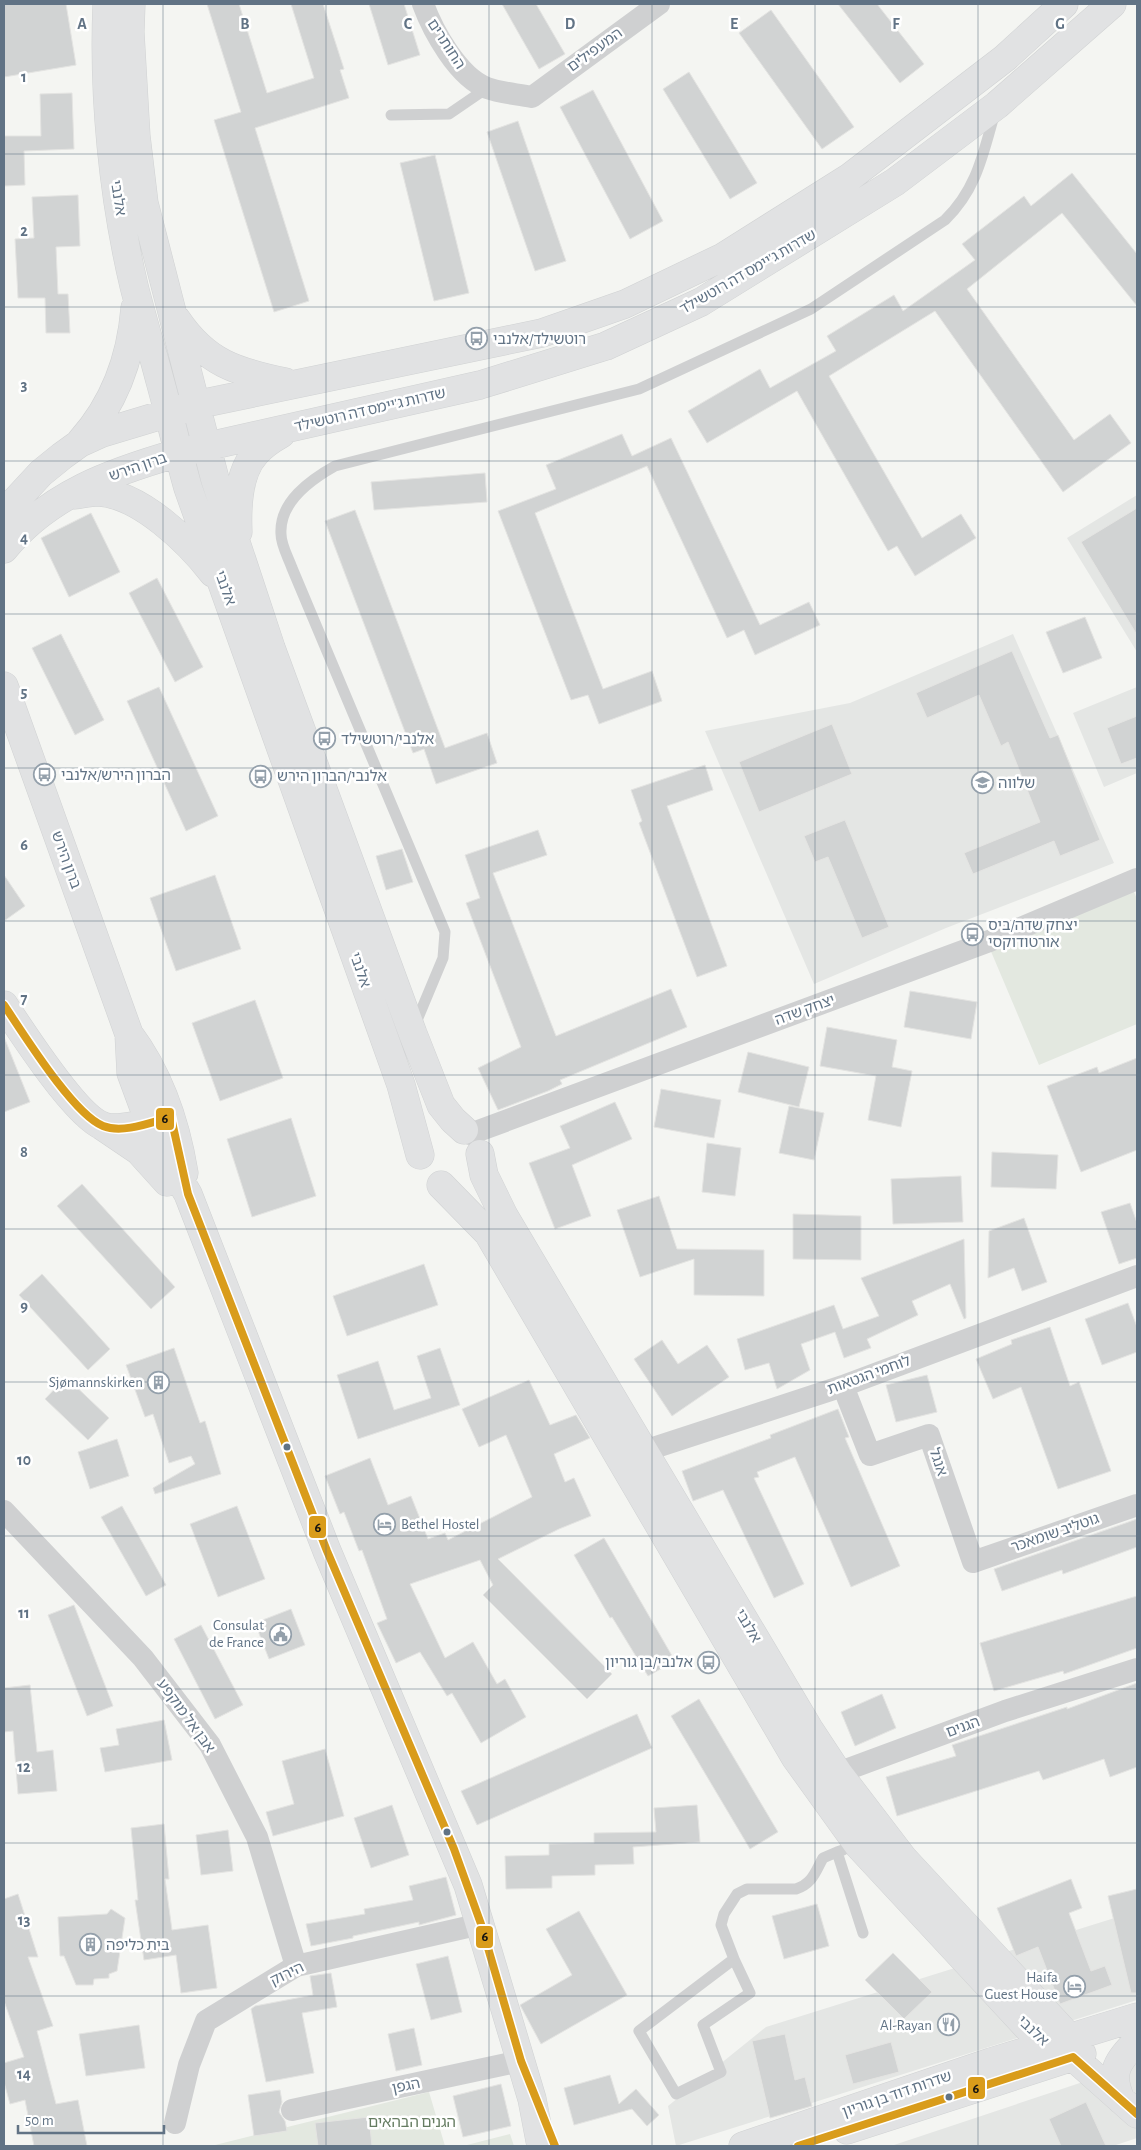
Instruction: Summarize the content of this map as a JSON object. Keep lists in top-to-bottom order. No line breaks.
{"streets":{"street":["החותרים","המעפילים","אלנבי","שדרות ג'יימס דה רוטשילד","ברון הירש","יצחק שדה","לוחמי הגטאות","אנגל","גוטליב שומאכר","אבן אל מוקפע","הגנים","הירוק","הגפן","שדרות דוד בן גוריון"]},"crossings":[["החותרים","המעפילים"],["אלנבי","שדרות ג'יימס דה רוטשילד"],["אלנבי","ברון הירש"],["אלנבי","יצחק שדה"],["אלנבי","לוחמי הגטאות"],["אלנבי","הגנים"],["אלנבי","שדרות דוד בן גוריון"],["שדרות ג'יימס דה רוטשילד","ברון הירש"],["לוחמי הגטאות","אנגל"],["אנגל","גוטליב שומאכר"],["אבן אל מוקפע","הירוק"]],"parks":["הגנים הבהאים"],"places":{"bus stop":["רוטשילד/אלנבי","אלנבי/רוטשילד","הברון הירש/אלנבי","אלנבי/הברון הירש","יצחק שדה/ביס אורטודוקסי","אלנבי/בן גוריון"],"school or university":["שלווה"],"building":["Sjømannskirken","בית כליפה"],"hotel":["Bethel Hostel","Haifa Guest House"],"public building":["Consulat de France"],"restaurant":["Al-Rayan"]},"lines":["transit line 6"],"scale_bar":"50 m","grid":{"columns":["A","B","C","D","E","F","G"],"rows":["1","2","3","4","5","6","7","8","9","10","11","12","13","14"]}}
